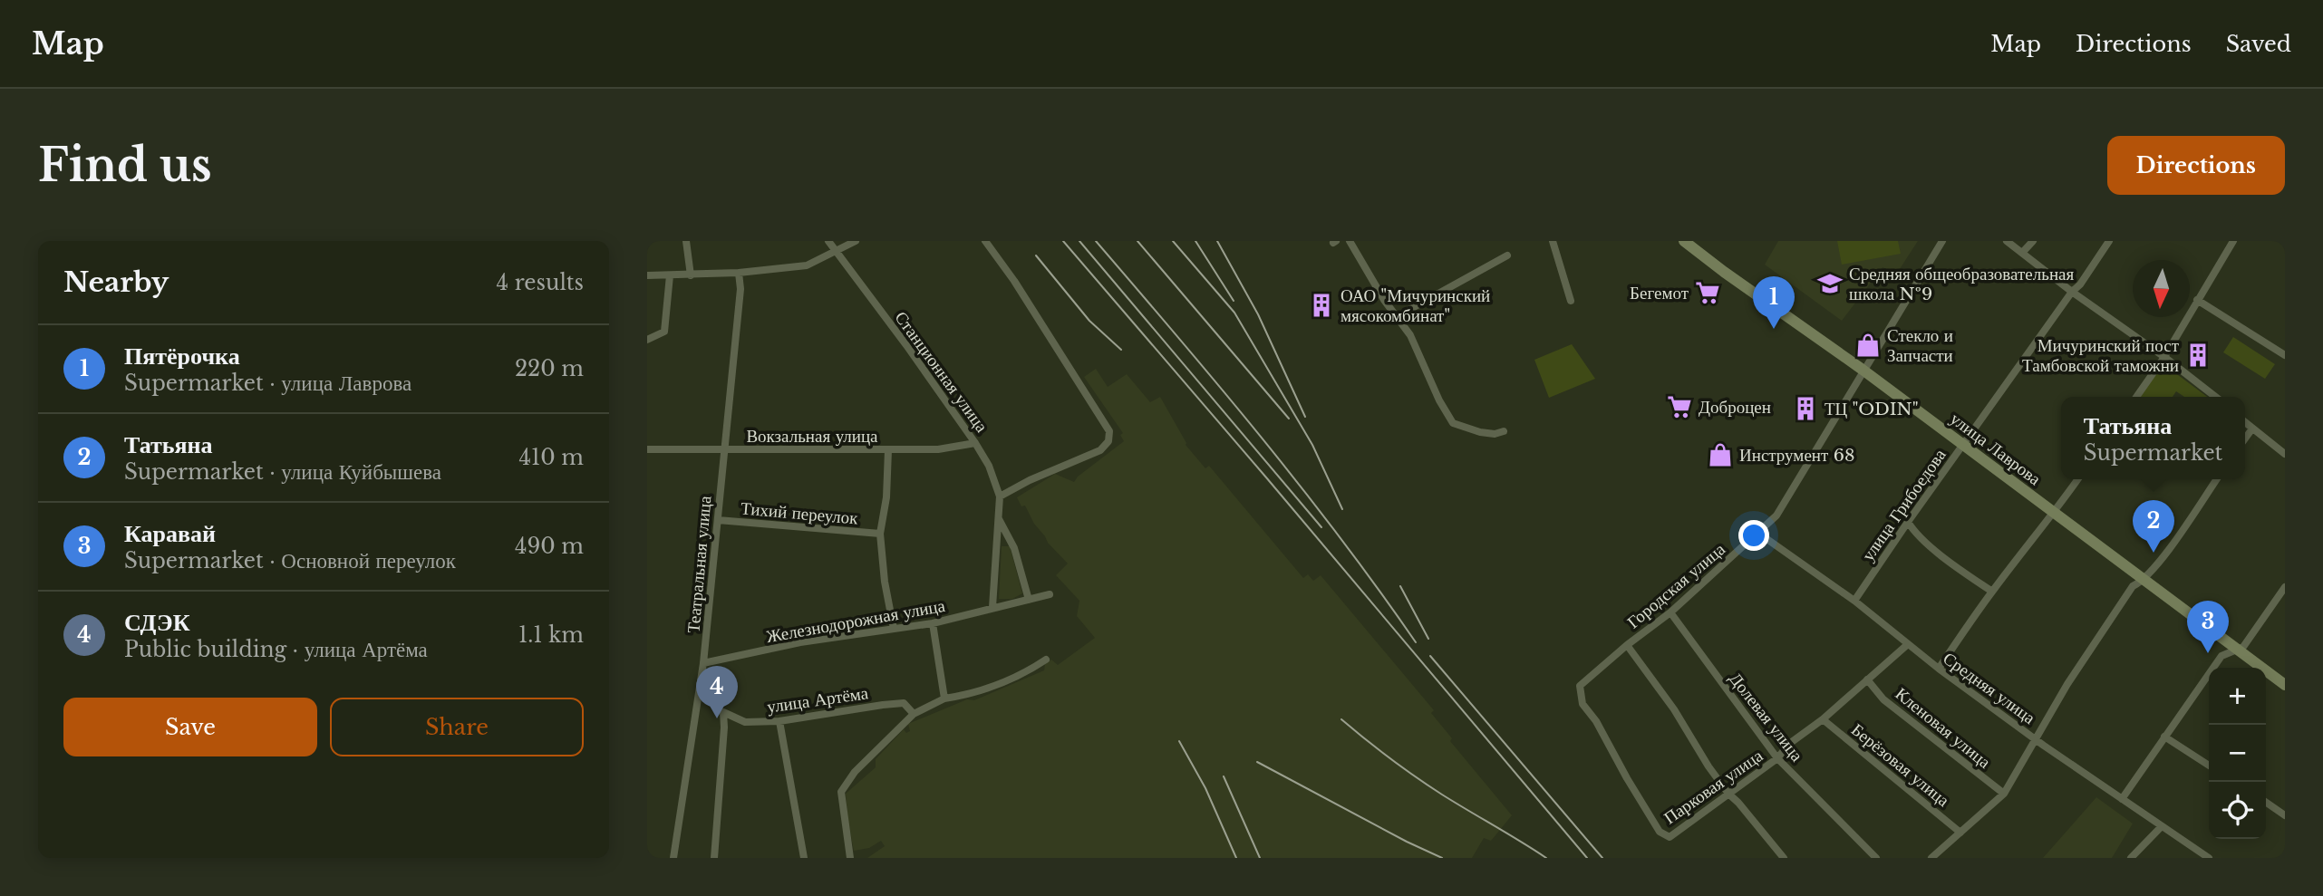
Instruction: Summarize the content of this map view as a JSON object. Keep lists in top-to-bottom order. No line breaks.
{"streets":{"main road":["улица Лаврова"],"street":["Станционная улица","Вокзальная улица","улица Грибоедова","Тихий переулок","Театральная улица","Городская улица","Железнодорожная улица","Средняя улица","улица Артёма","Долевая улица","Кленовая улица","Берёзовая улица","Парковая улица"]},"crossings":[["Станционная улица","Вокзальная улица"],["Станционная улица","Железнодорожная улица"],["Вокзальная улица","Театральная улица"],["улица Лаврова","улица Грибоедова"],["улица Лаврова","Городская улица"],["улица Грибоедова","Средняя улица"],["Тихий переулок","Театральная улица"],["Театральная улица","Железнодорожная улица"],["Городская улица","Средняя улица"],["Городская улица","Долевая улица"],["Городская улица","Парковая улица"],["Средняя улица","Парковая улица"],["Долевая улица","Парковая улица"],["Кленовая улица","Парковая улица"],["Берёзовая улица","Парковая улица"]],"places":{"school or university":["Средняя общеобразовательная школа №9"],"supermarket":["Бегемот","Доброцен"],"building":["ОАО \"Мичуринский мясокомбинат\"","Мичуринский пост Тамбовской таможни","ТЦ \"ODIN\""],"shop":["Стекло и Запчасти","Инструмент 68"]},"north":"bottom","page":{"header":"Map","nav":["Map","Directions","Saved"],"buttons":["Directions",["Save","Share"]],"title":"Find us","heading":["Nearby","4 results"],"pins":["1","2","3","4"],"list":[{"mark":"1","name":"Пятёрочка","note":"Supermarket · улица Лаврова","value":"220 m"},{"mark":"2","name":"Татьяна","note":"Supermarket · улица Куйбышева","value":"410 m"},{"mark":"3","name":"Каравай","note":"Supermarket · Основной переулок","value":"490 m"},{"mark":"4","name":"СДЭК","note":"Public building · улица Артёма","value":"1.1 km"}],"popup":["Татьяна","Supermarket"],"map_buttons":["+","−"]}}
